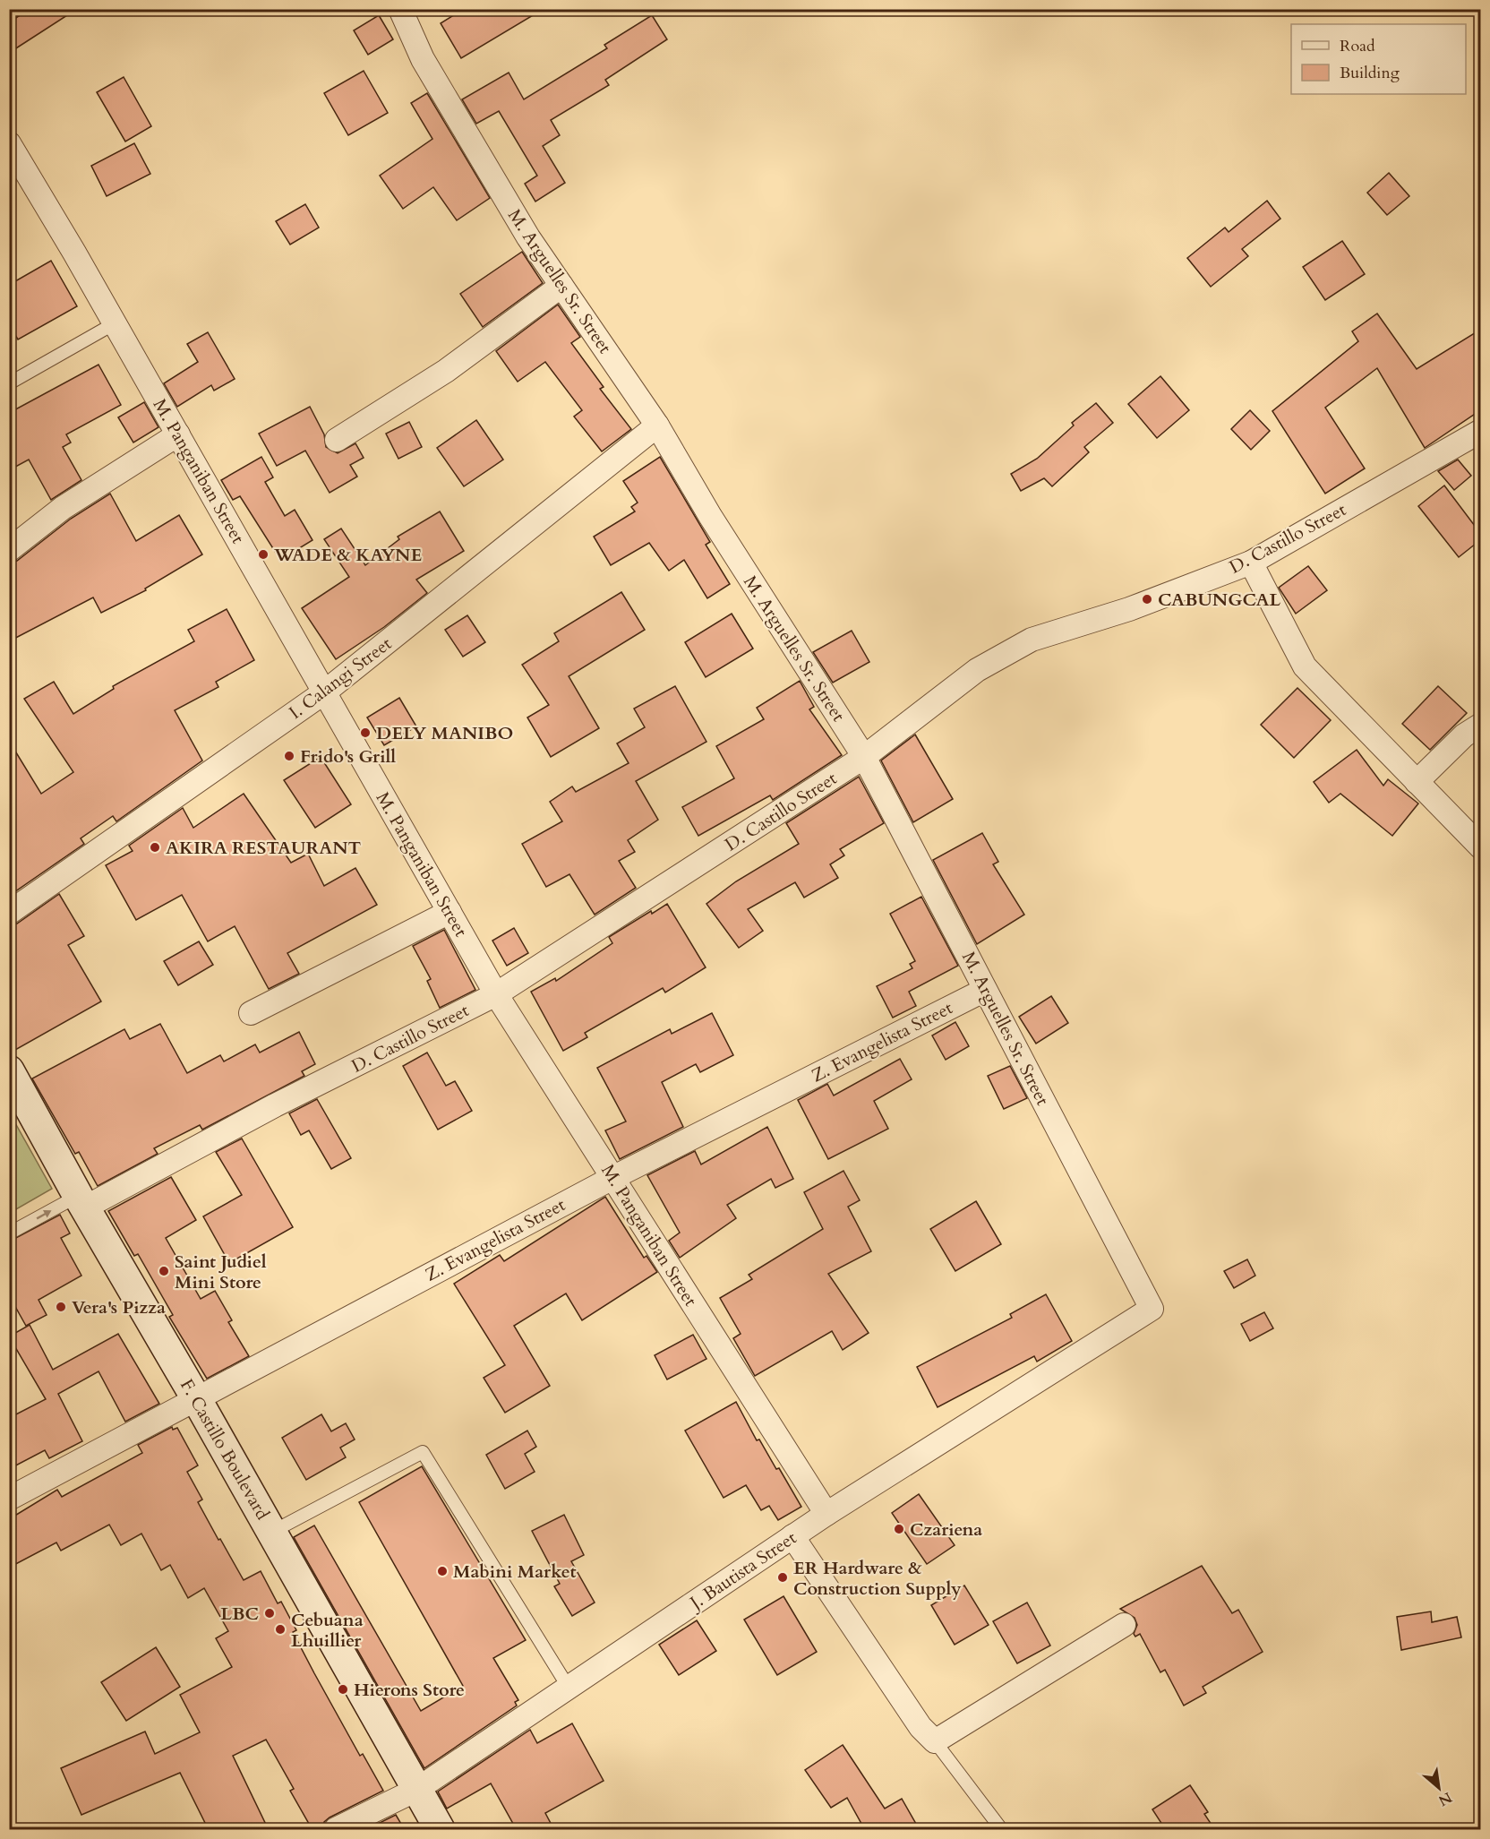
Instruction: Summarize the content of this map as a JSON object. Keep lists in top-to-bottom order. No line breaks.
{"streets":{"main road":["F. Castillo Boulevard"],"street":["M. Arguelles Sr. Street","M. Panganiban Street","D. Castillo Street","I. Calangi Street","Z. Evangelista Street","J. Bautista Street"]},"crossings":[["M. Arguelles Sr. Street","D. Castillo Street"],["M. Arguelles Sr. Street","I. Calangi Street"],["M. Arguelles Sr. Street","Z. Evangelista Street"],["M. Arguelles Sr. Street","J. Bautista Street"],["M. Panganiban Street","D. Castillo Street"],["M. Panganiban Street","I. Calangi Street"],["M. Panganiban Street","Z. Evangelista Street"],["M. Panganiban Street","J. Bautista Street"],["D. Castillo Street","F. Castillo Boulevard"],["Z. Evangelista Street","F. Castillo Boulevard"],["F. Castillo Boulevard","J. Bautista Street"]],"places":["WADE & KAYNE","CABUNGCAL","DELY MANIBO","Frido's Grill","AKIRA RESTAURANT","Saint Judiel Mini Store","Vera's Pizza","Czariena","Mabini Market","ER Hardware & Construction Supply","LBC","Cebuana Lhuillier","Hierons Store"],"legend":["Road","Building"],"north":"bottom right"}
